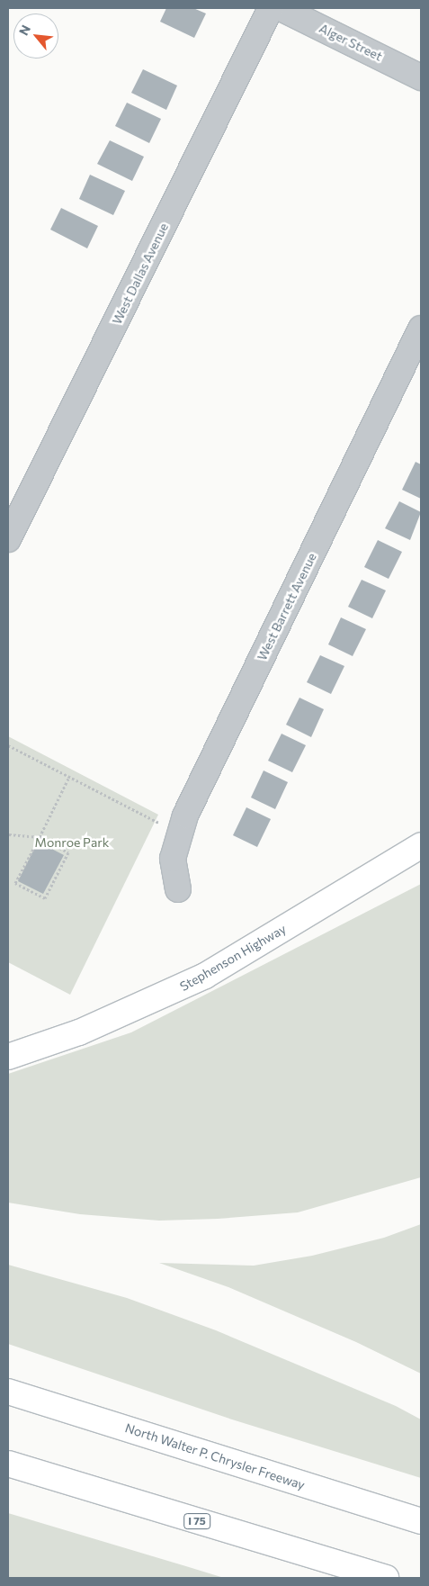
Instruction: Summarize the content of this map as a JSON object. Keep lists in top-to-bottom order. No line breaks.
{"streets":{"main road":["Stephenson Highway","North Walter P. Chrysler Freeway","I 75"],"street":["Alger Street","West Dallas Avenue","West Barrett Avenue"]},"parks":["Monroe Park"],"north":"top left"}
